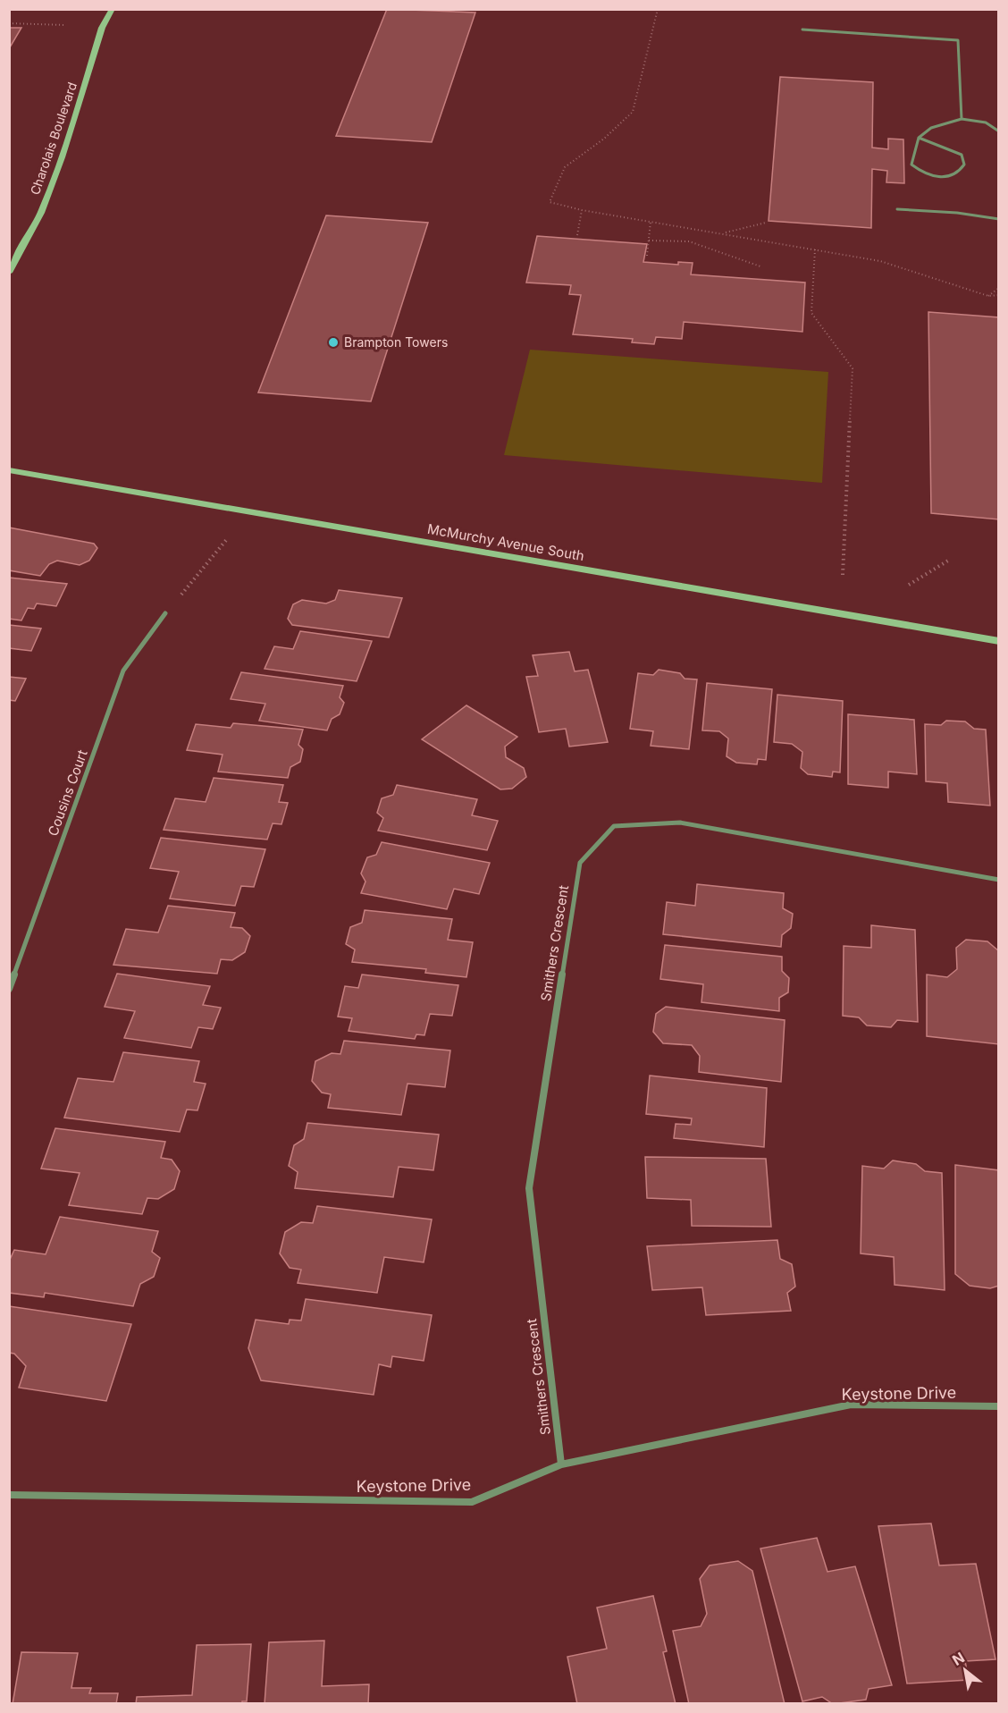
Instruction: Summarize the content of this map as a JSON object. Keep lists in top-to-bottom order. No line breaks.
{"streets":{"street":["Charolais Boulevard","McMurchy Avenue South","Cousins Court","Smithers Crescent","Keystone Drive"]},"crossings":[["Smithers Crescent","Keystone Drive"]],"places":["Brampton Towers"],"north":"top left"}
